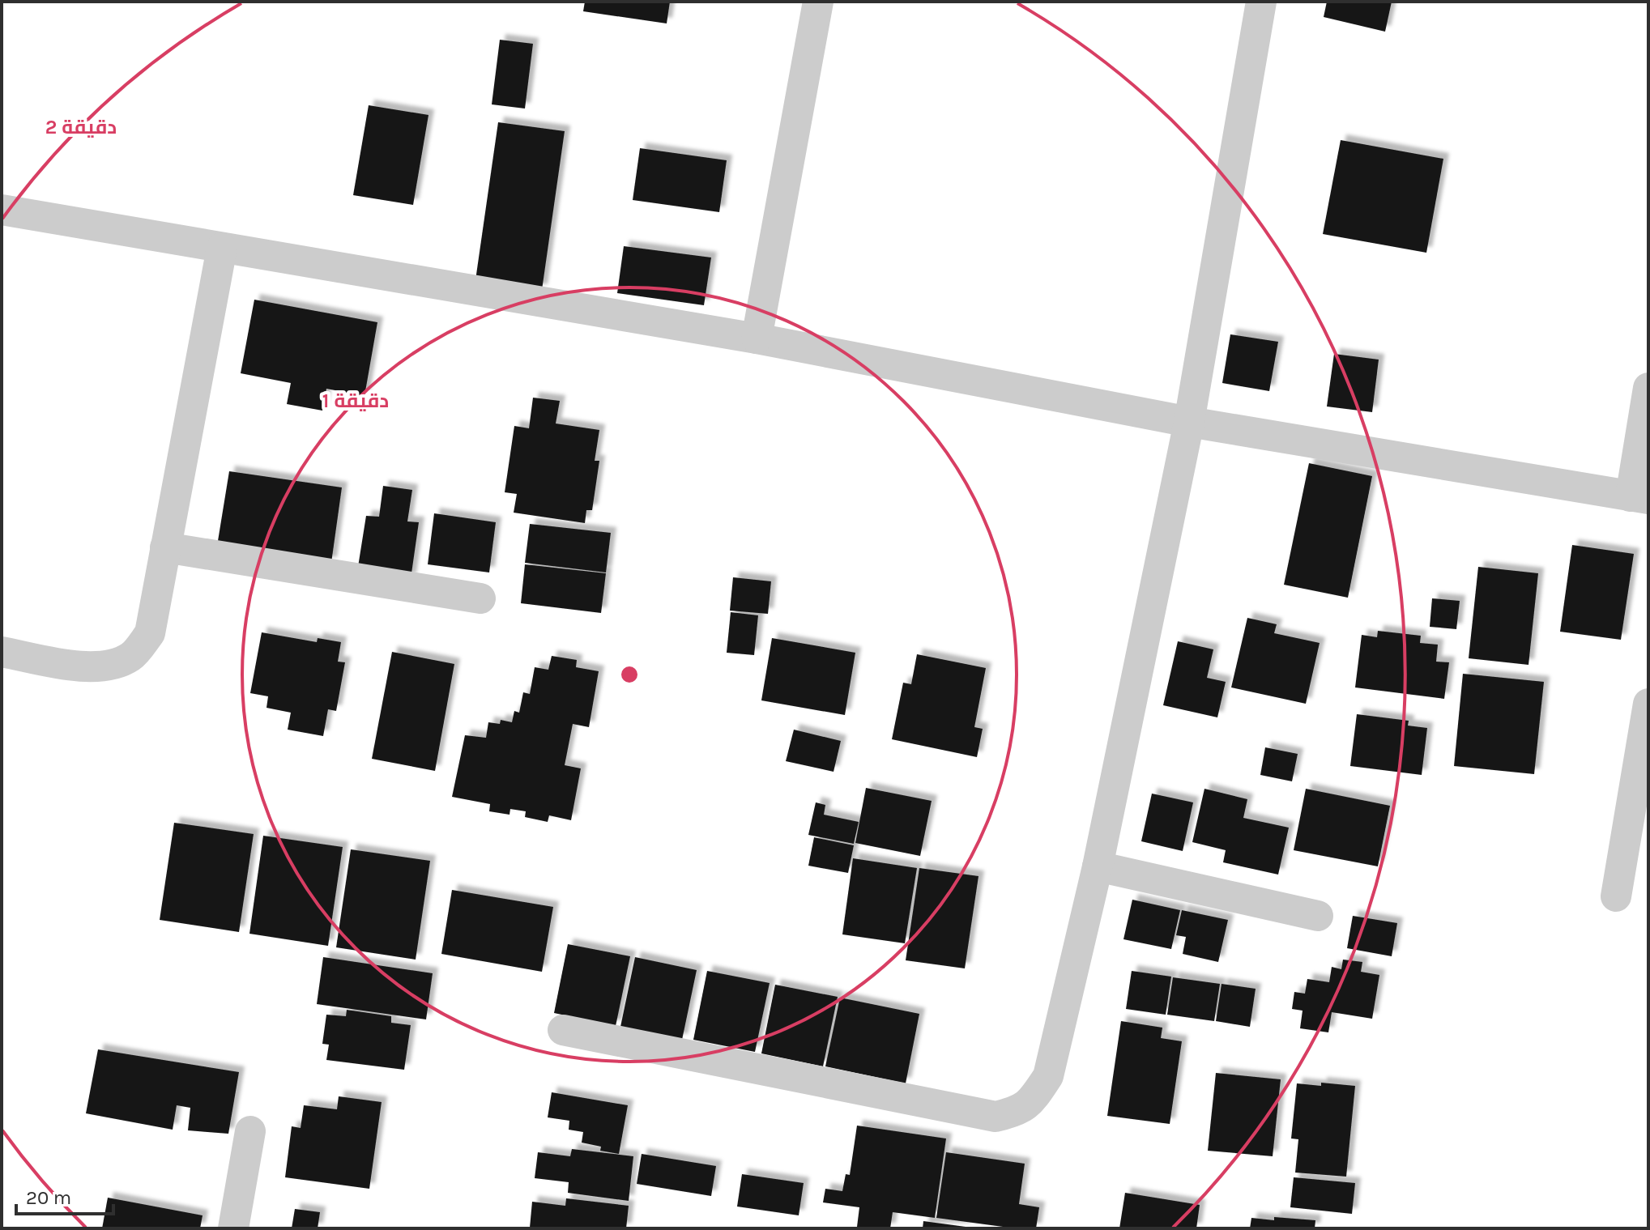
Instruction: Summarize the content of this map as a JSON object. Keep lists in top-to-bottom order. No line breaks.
{"scale_bar":"20 m","rings":["2 دقيقة","1 دقيقة"]}
